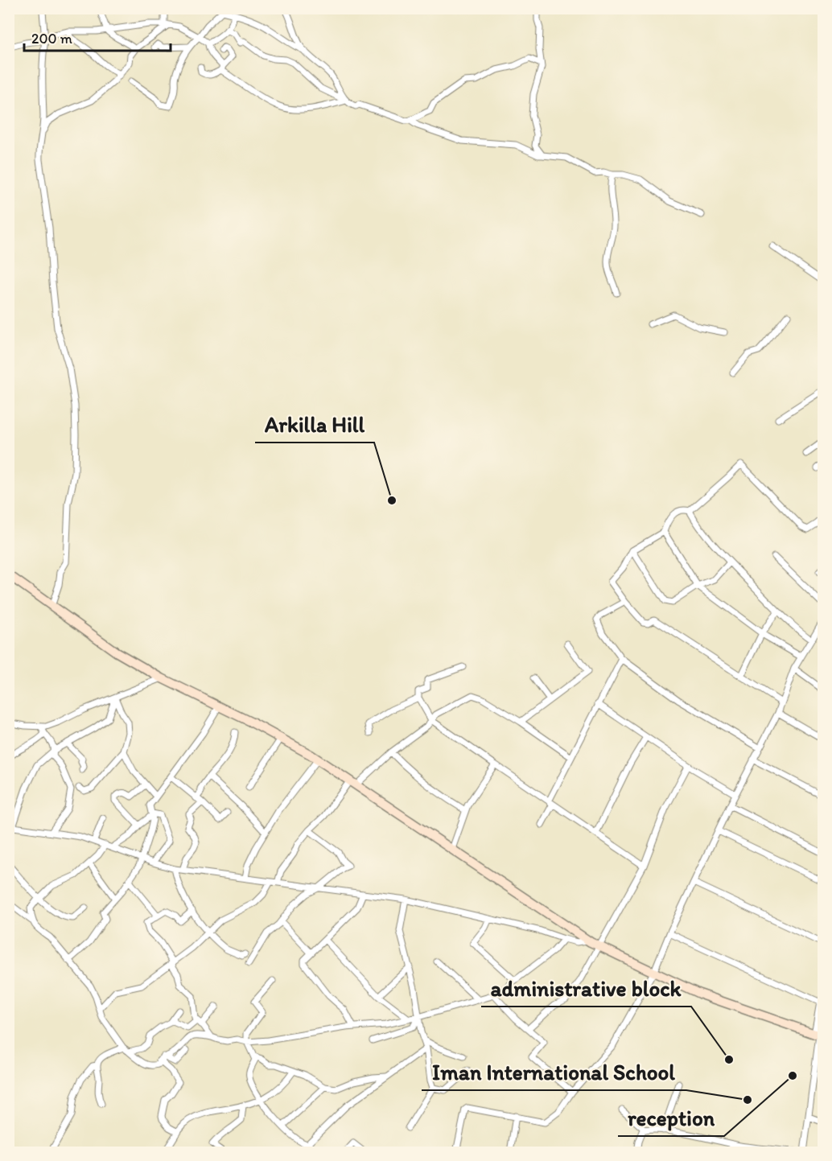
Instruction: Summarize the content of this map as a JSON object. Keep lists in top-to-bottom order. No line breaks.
{"places":["Arkilla Hill","administrative block","reception","Iman International School"],"scale_bar":"200 m"}
